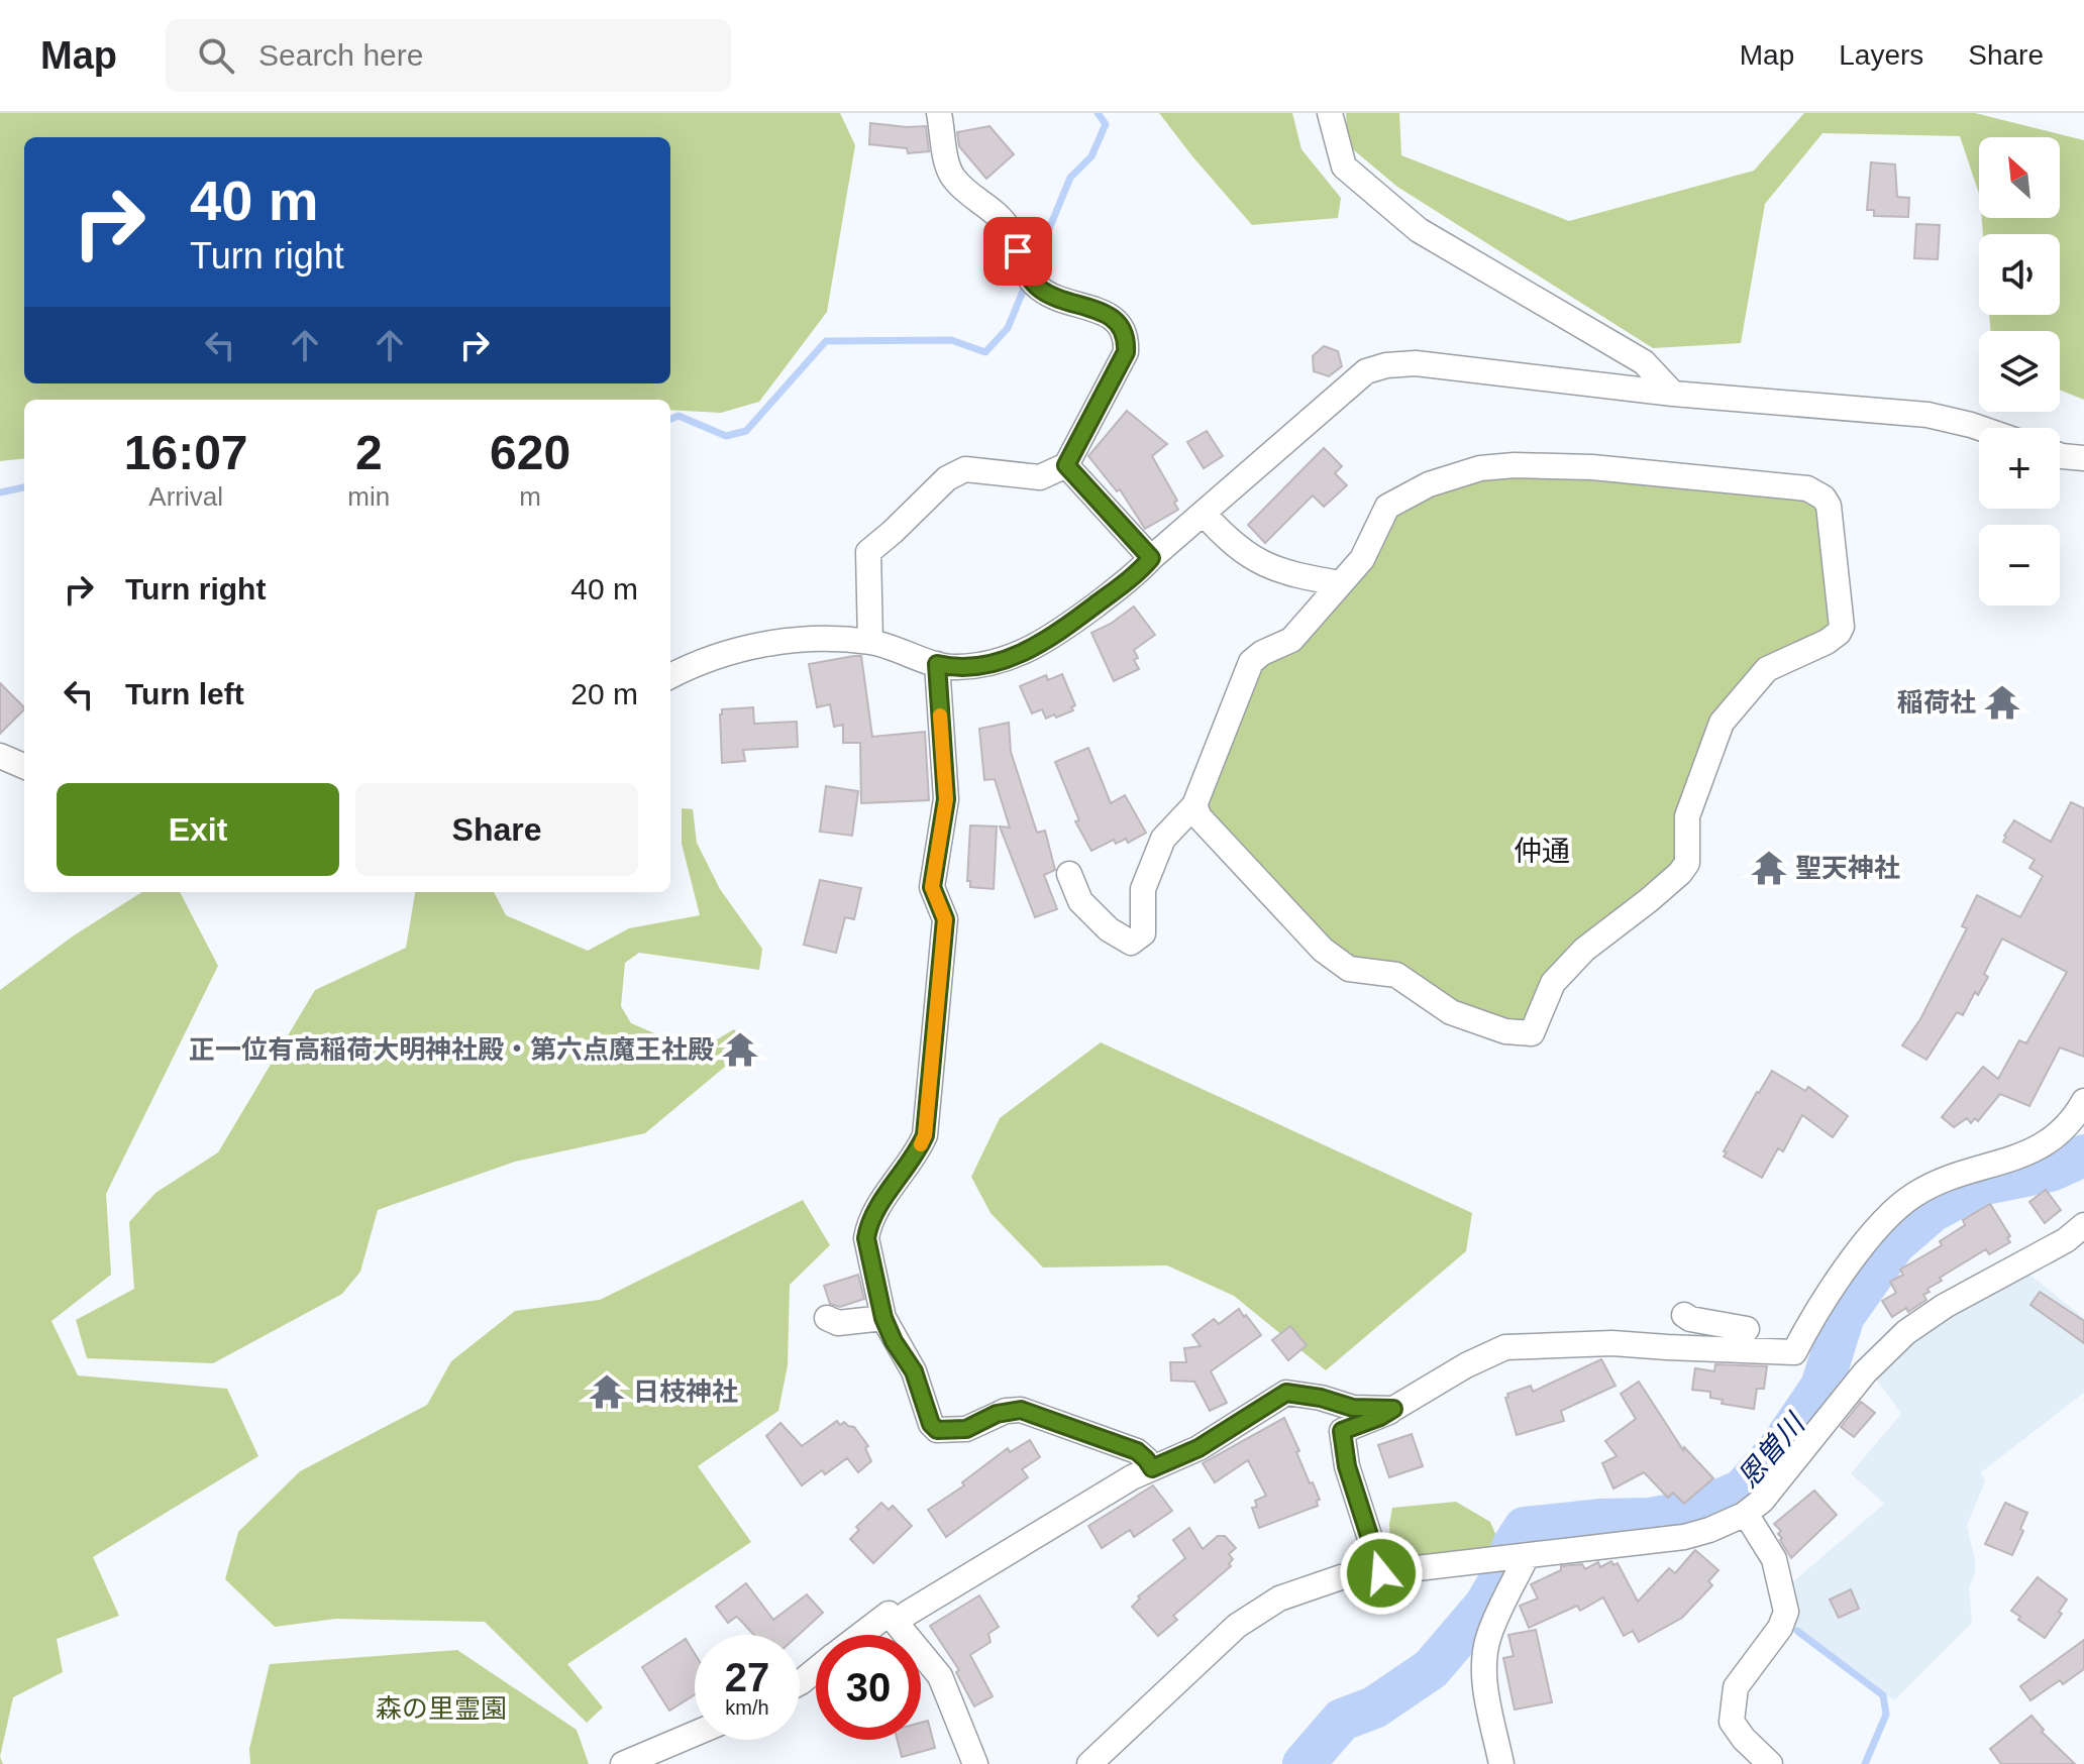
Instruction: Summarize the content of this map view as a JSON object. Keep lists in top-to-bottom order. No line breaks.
{"districts":["仲通"],"water":["恩曽川"],"parks":["森の里霊園"],"places":{"temple":["稲荷社","聖天神社","正一位有高稲荷大明神社殿・第六点魔王社殿","日枝神社"]},"north":"top left","page":{"header":"Map","search":"Search here","nav":["Map","Layers","Share"],"map_buttons":["+","−"],"turn":["40 m","Turn right"],"eta":["16:07","Arrival","2","min","620","m"],"list":[{"name":"Turn right","value":"40 m"},{"name":"Turn left","value":"20 m"}],"buttons":["Exit","Share"],"speed":"27 km/h","limit":"30"}}
